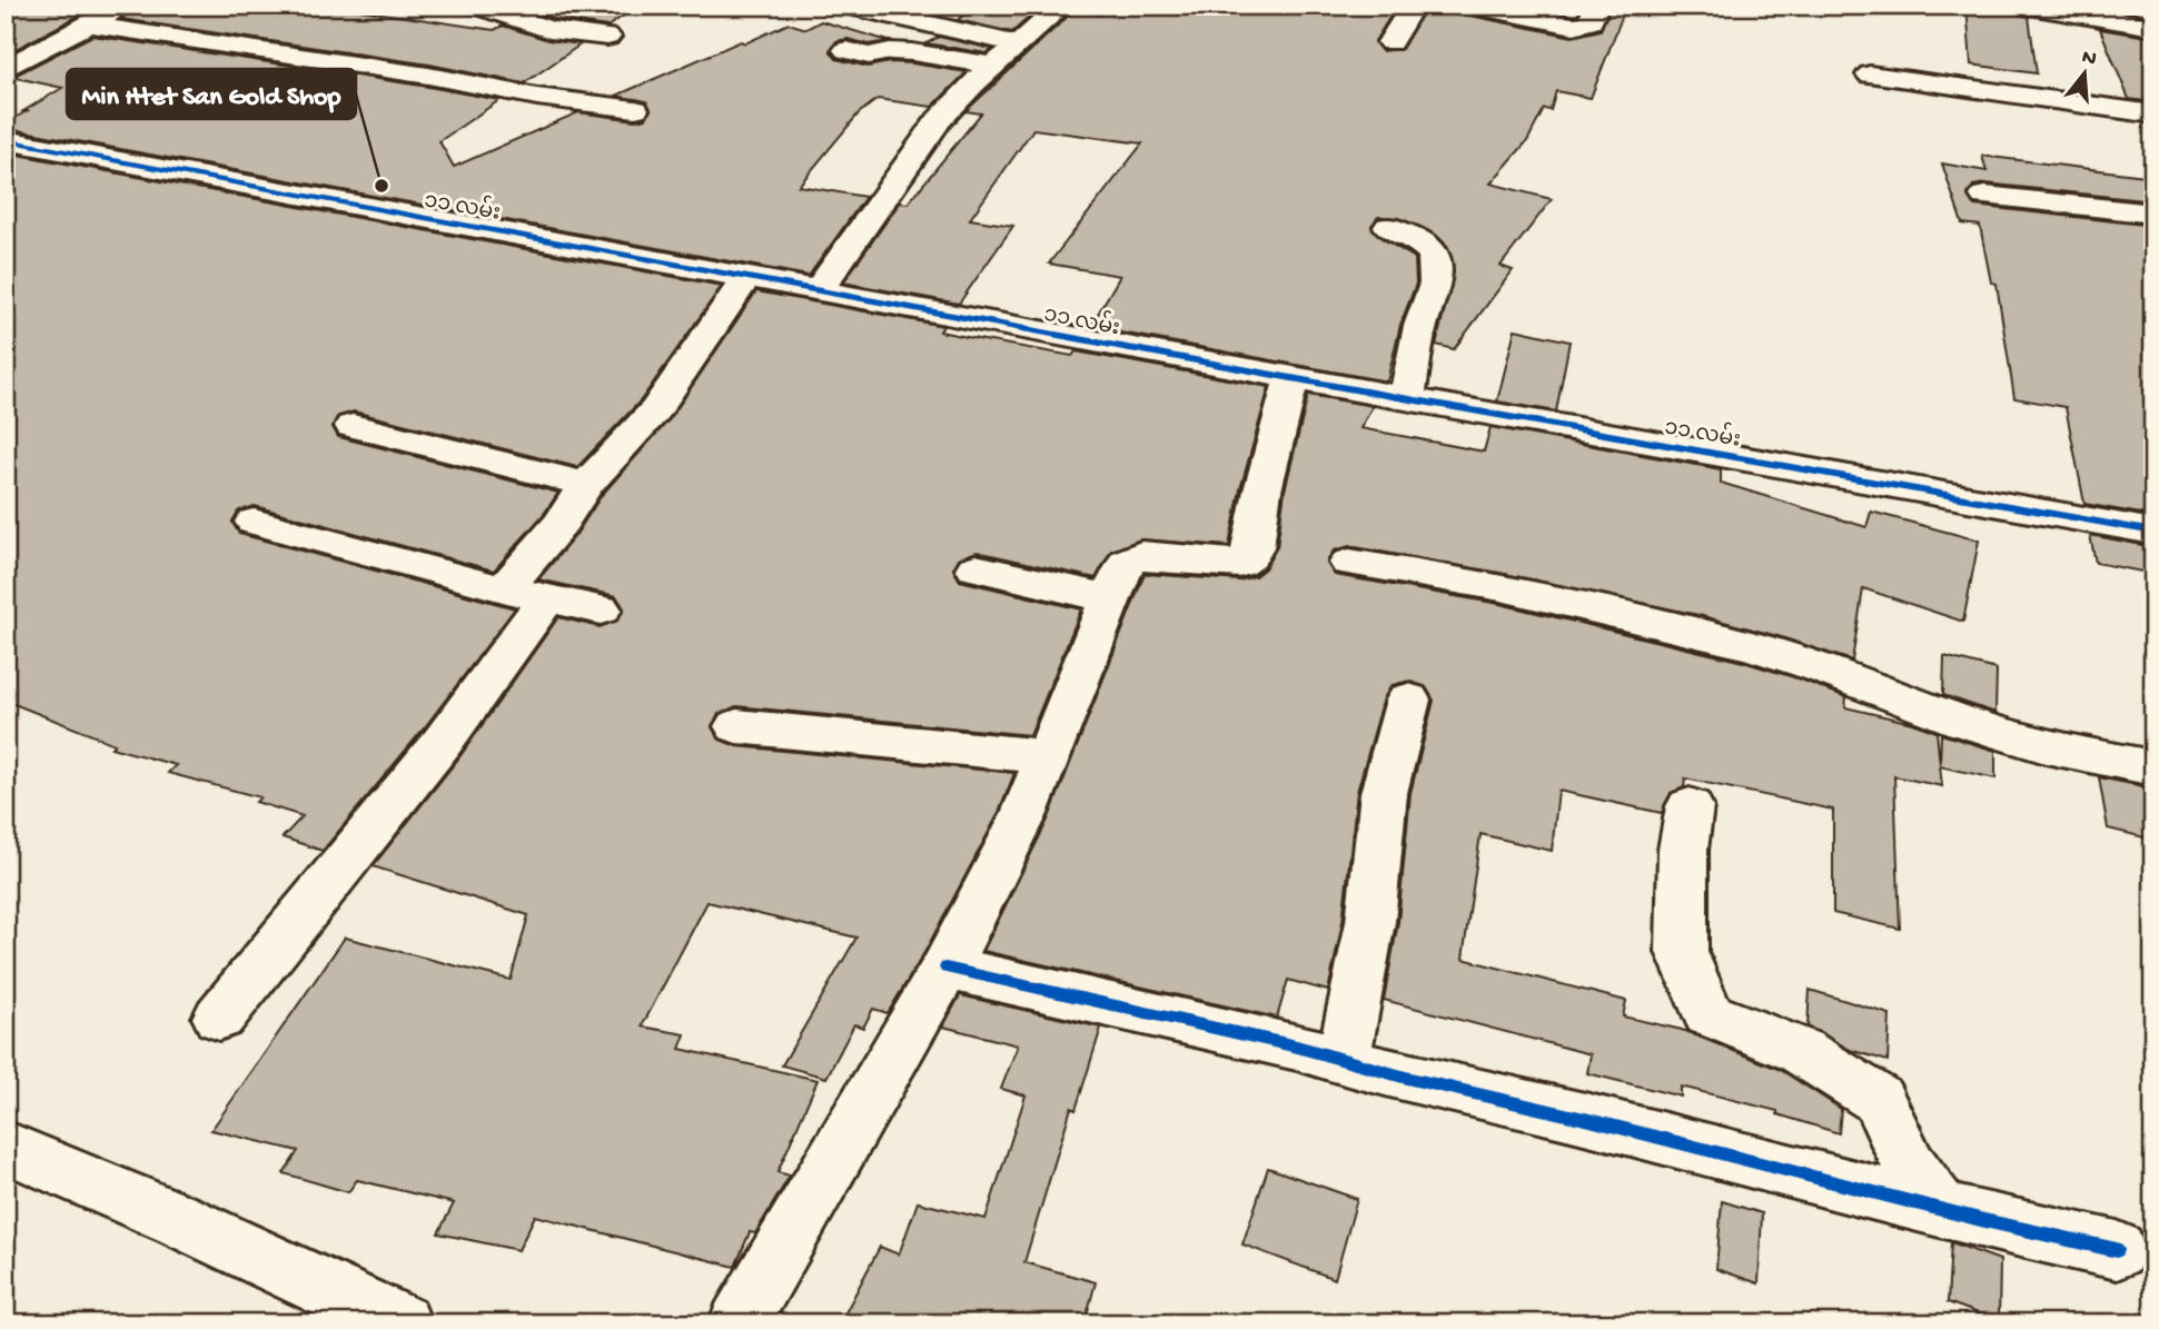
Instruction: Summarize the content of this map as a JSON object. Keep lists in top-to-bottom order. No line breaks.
{"streets":{"street":["၁၁ လမ်း"]},"places":["Min Htet San Gold Shop"],"north":"top"}
